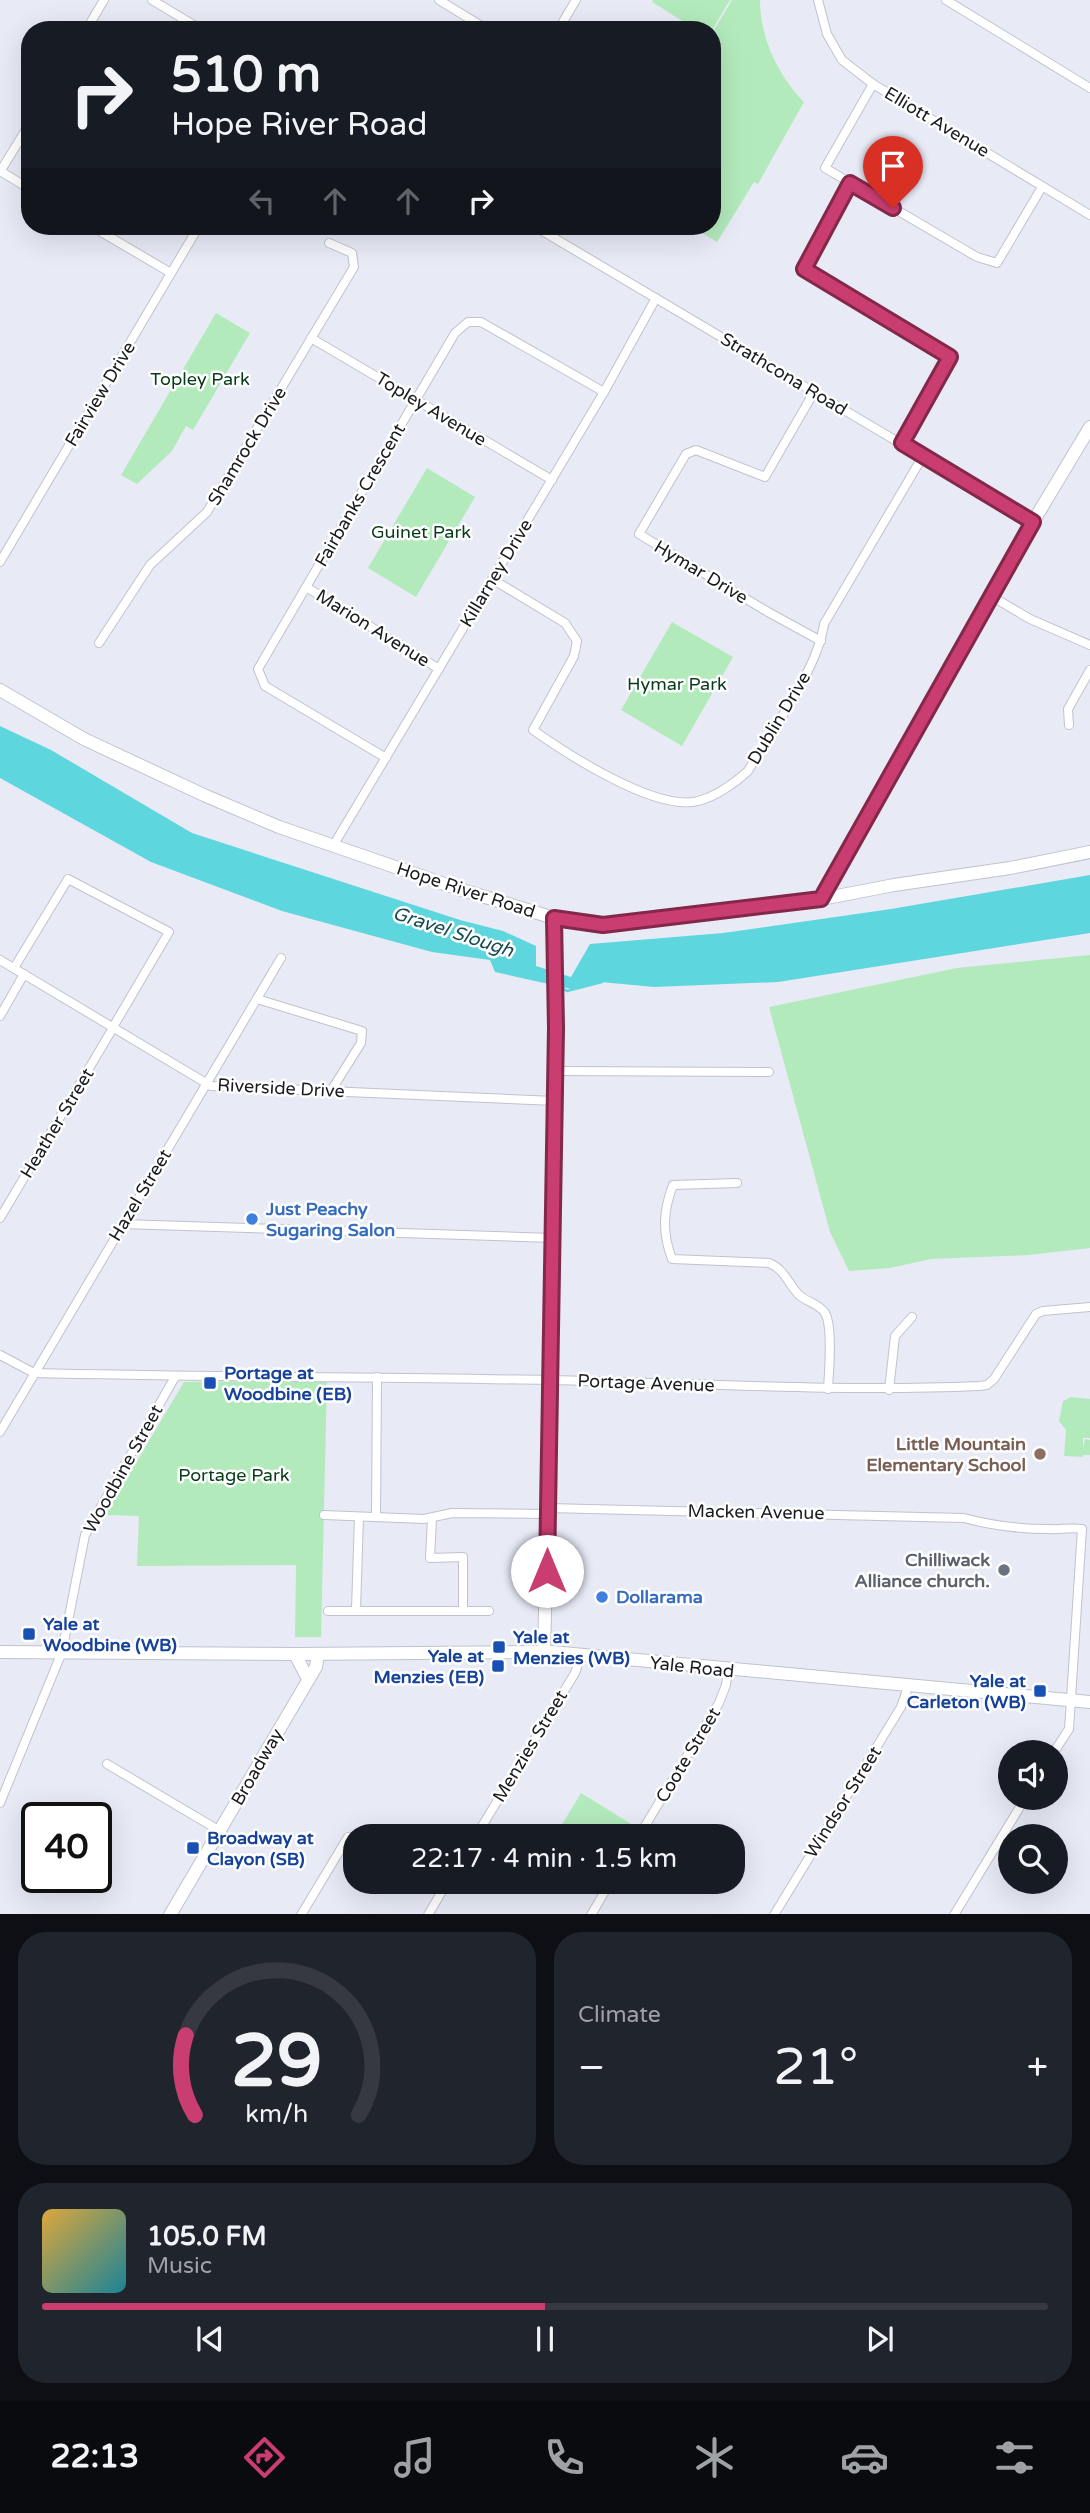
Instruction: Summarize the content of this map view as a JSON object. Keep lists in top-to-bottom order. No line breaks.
{"streets":{"street":["Elliott Avenue","Strathcona Road","Fairview Drive","Topley Avenue","Shamrock Drive","Fairbanks Crescent","Hymar Drive","Killarney Drive","Marion Avenue","Dublin Drive","Hope River Road","Riverside Drive","Heather Street","Hazel Street","Portage Avenue","Woodbine Street","Macken Avenue","Yale Road","Menzies Street","Coote Street","Broadway","Windsor Street"]},"crossings":[["Strathcona Road","Hymar Drive"],["Strathcona Road","Killarney Drive"],["Strathcona Road","Dublin Drive"],["Topley Avenue","Shamrock Drive"],["Topley Avenue","Fairbanks Crescent"],["Topley Avenue","Killarney Drive"],["Fairbanks Crescent","Killarney Drive"],["Fairbanks Crescent","Marion Avenue"],["Hymar Drive","Dublin Drive"],["Killarney Drive","Marion Avenue"],["Killarney Drive","Dublin Drive"],["Killarney Drive","Hope River Road"],["Riverside Drive","Heather Street"],["Riverside Drive","Hazel Street"],["Hazel Street","Portage Avenue"],["Portage Avenue","Woodbine Street"],["Woodbine Street","Yale Road"],["Macken Avenue","Yale Road"],["Yale Road","Menzies Street"],["Yale Road","Coote Street"],["Yale Road","Broadway"],["Yale Road","Windsor Street"]],"water":["Gravel Slough"],"parks":["Topley Park","Guinet Park","Hymar Park","Portage Park"],"places":{"other":["Just Peachy Sugaring Salon","Little Mountain Elementary School","Chilliwack Alliance church.","Dollarama"],"transit":["Portage at Woodbine (EB)","Yale at Woodbine (WB)","Yale at Menzies (WB)","Yale at Menzies (EB)","Yale at Carleton (WB)","Broadway at Clayon (SB)"]},"page":{"turn":["510 m","Hope River Road"],"limit":"40","trip":"22:17 · 4 min · 1.5 km","tile":"Climate","heat":["−","21°","+"],"song":["105.0 FM","Music"],"tabs":"22:13","gauge":["29","km/h"]}}
